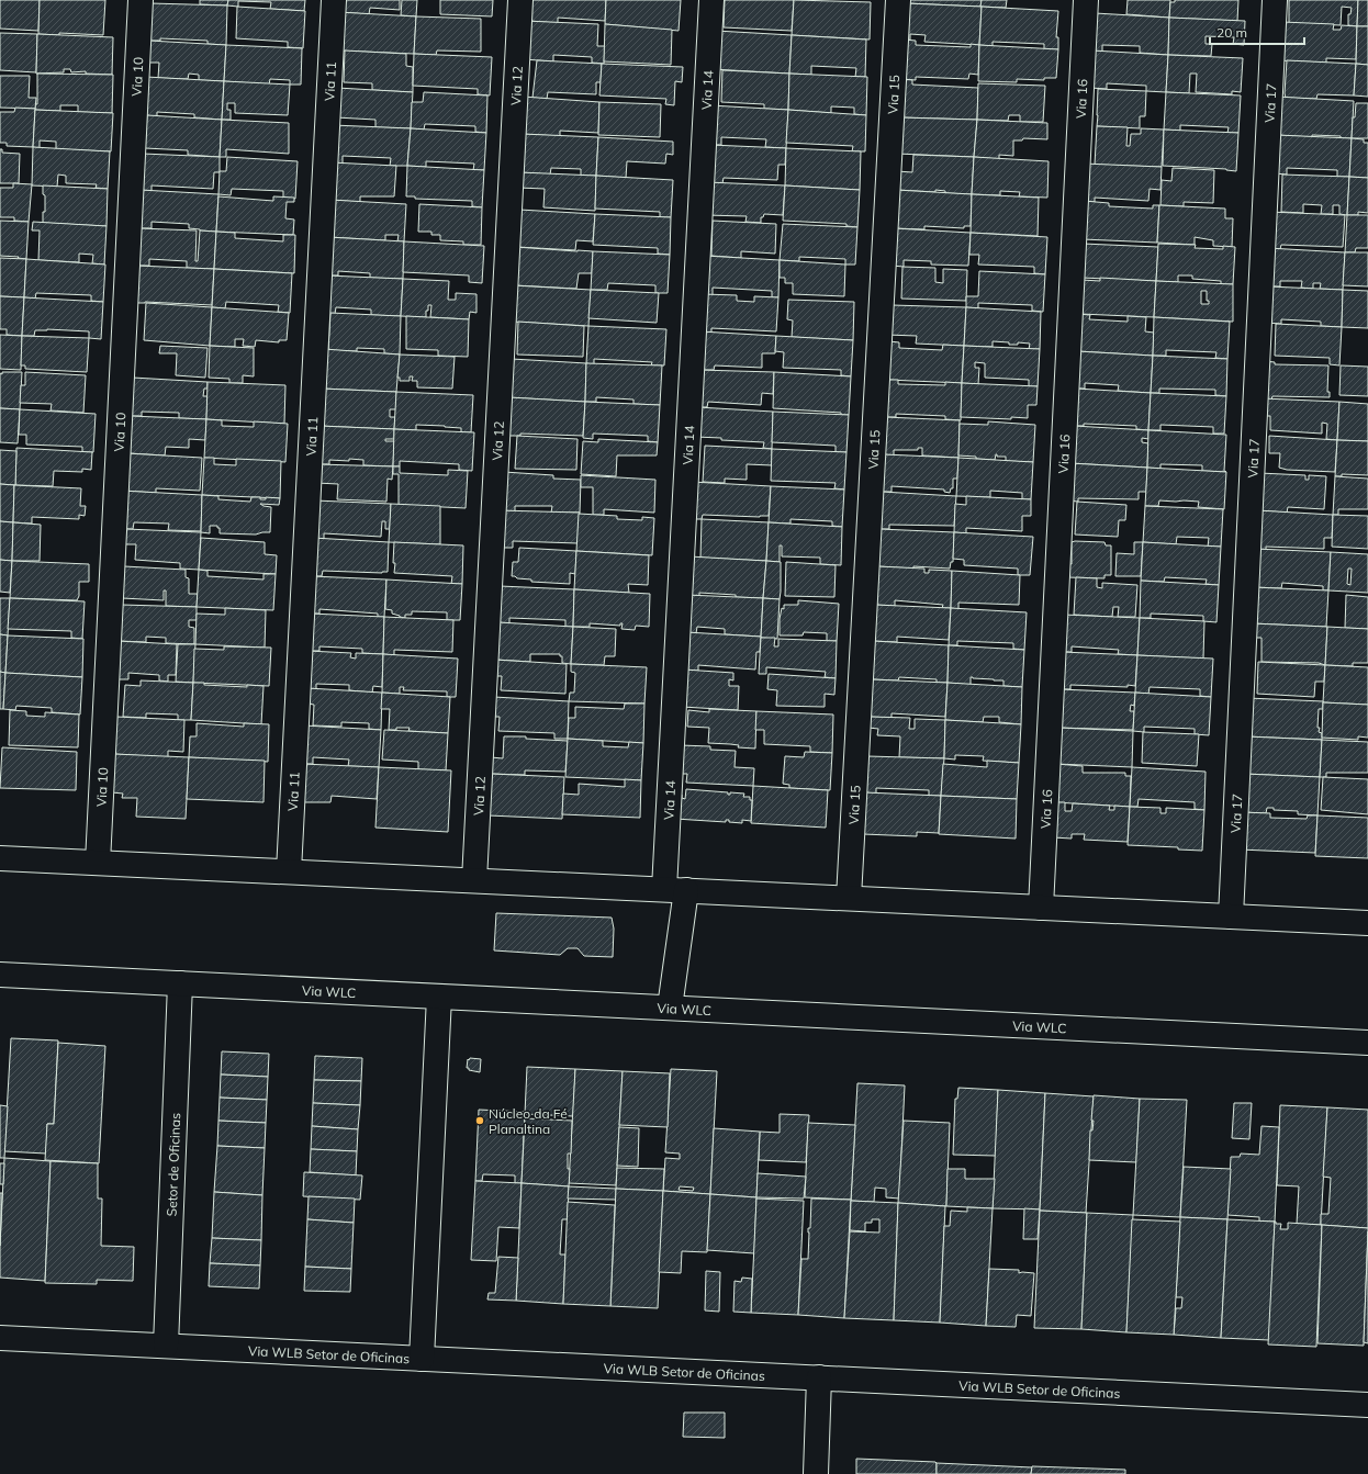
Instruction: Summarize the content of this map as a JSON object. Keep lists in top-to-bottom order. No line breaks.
{"streets":{"street":["Via 10","Via 11","Via 12","Via 14","Via 15","Via 16","Via 17","Via WLC","Setor de Oficinas","Via WLB Setor de Oficinas"]},"crossings":[["Via 14","Via WLC"],["Via WLC","Setor de Oficinas"],["Setor de Oficinas","Via WLB Setor de Oficinas"]],"places":["Núcleo da Fé Planaltina"],"scale_bar":"20 m"}
